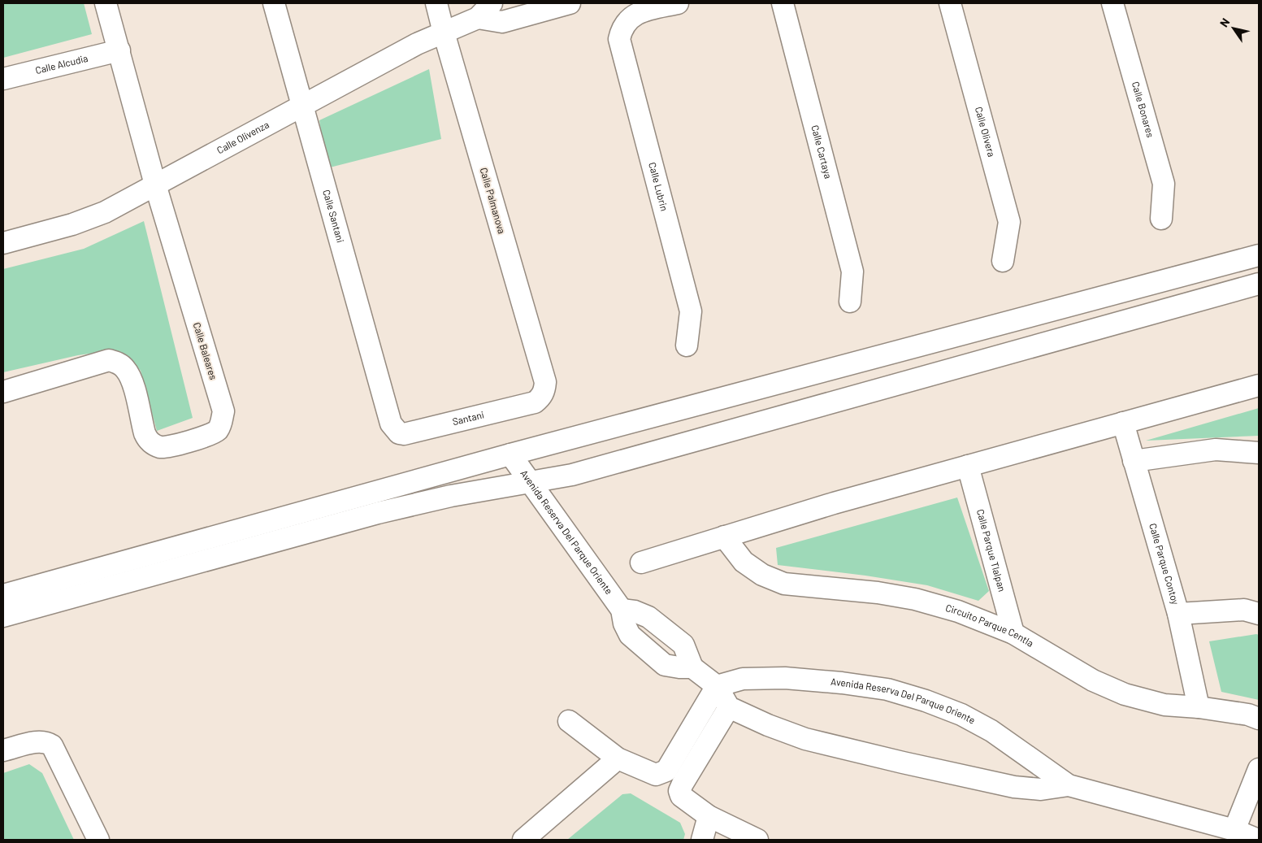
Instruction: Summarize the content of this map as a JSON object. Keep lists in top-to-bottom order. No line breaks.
{"streets":{"street":["Calle Alcudia","Calle Bonares","Calle Olivera","Calle Olivenza","Calle Cartaya","Calle Lubrin","Calle Palmanova","Calle Santani","Calle Baleares","Santani","Avenida Reserva Del Parque Oriente","Calle Parque Tlalpan","Calle Parque Contoy","Circuito Parque Centla"]},"crossings":[["Calle Alcudia","Calle Baleares"],["Calle Olivenza","Calle Palmanova"],["Calle Olivenza","Calle Santani"],["Calle Olivenza","Calle Baleares"],["Calle Palmanova","Santani"],["Calle Santani","Santani"],["Calle Parque Tlalpan","Circuito Parque Centla"],["Calle Parque Contoy","Circuito Parque Centla"]],"north":"top left"}
